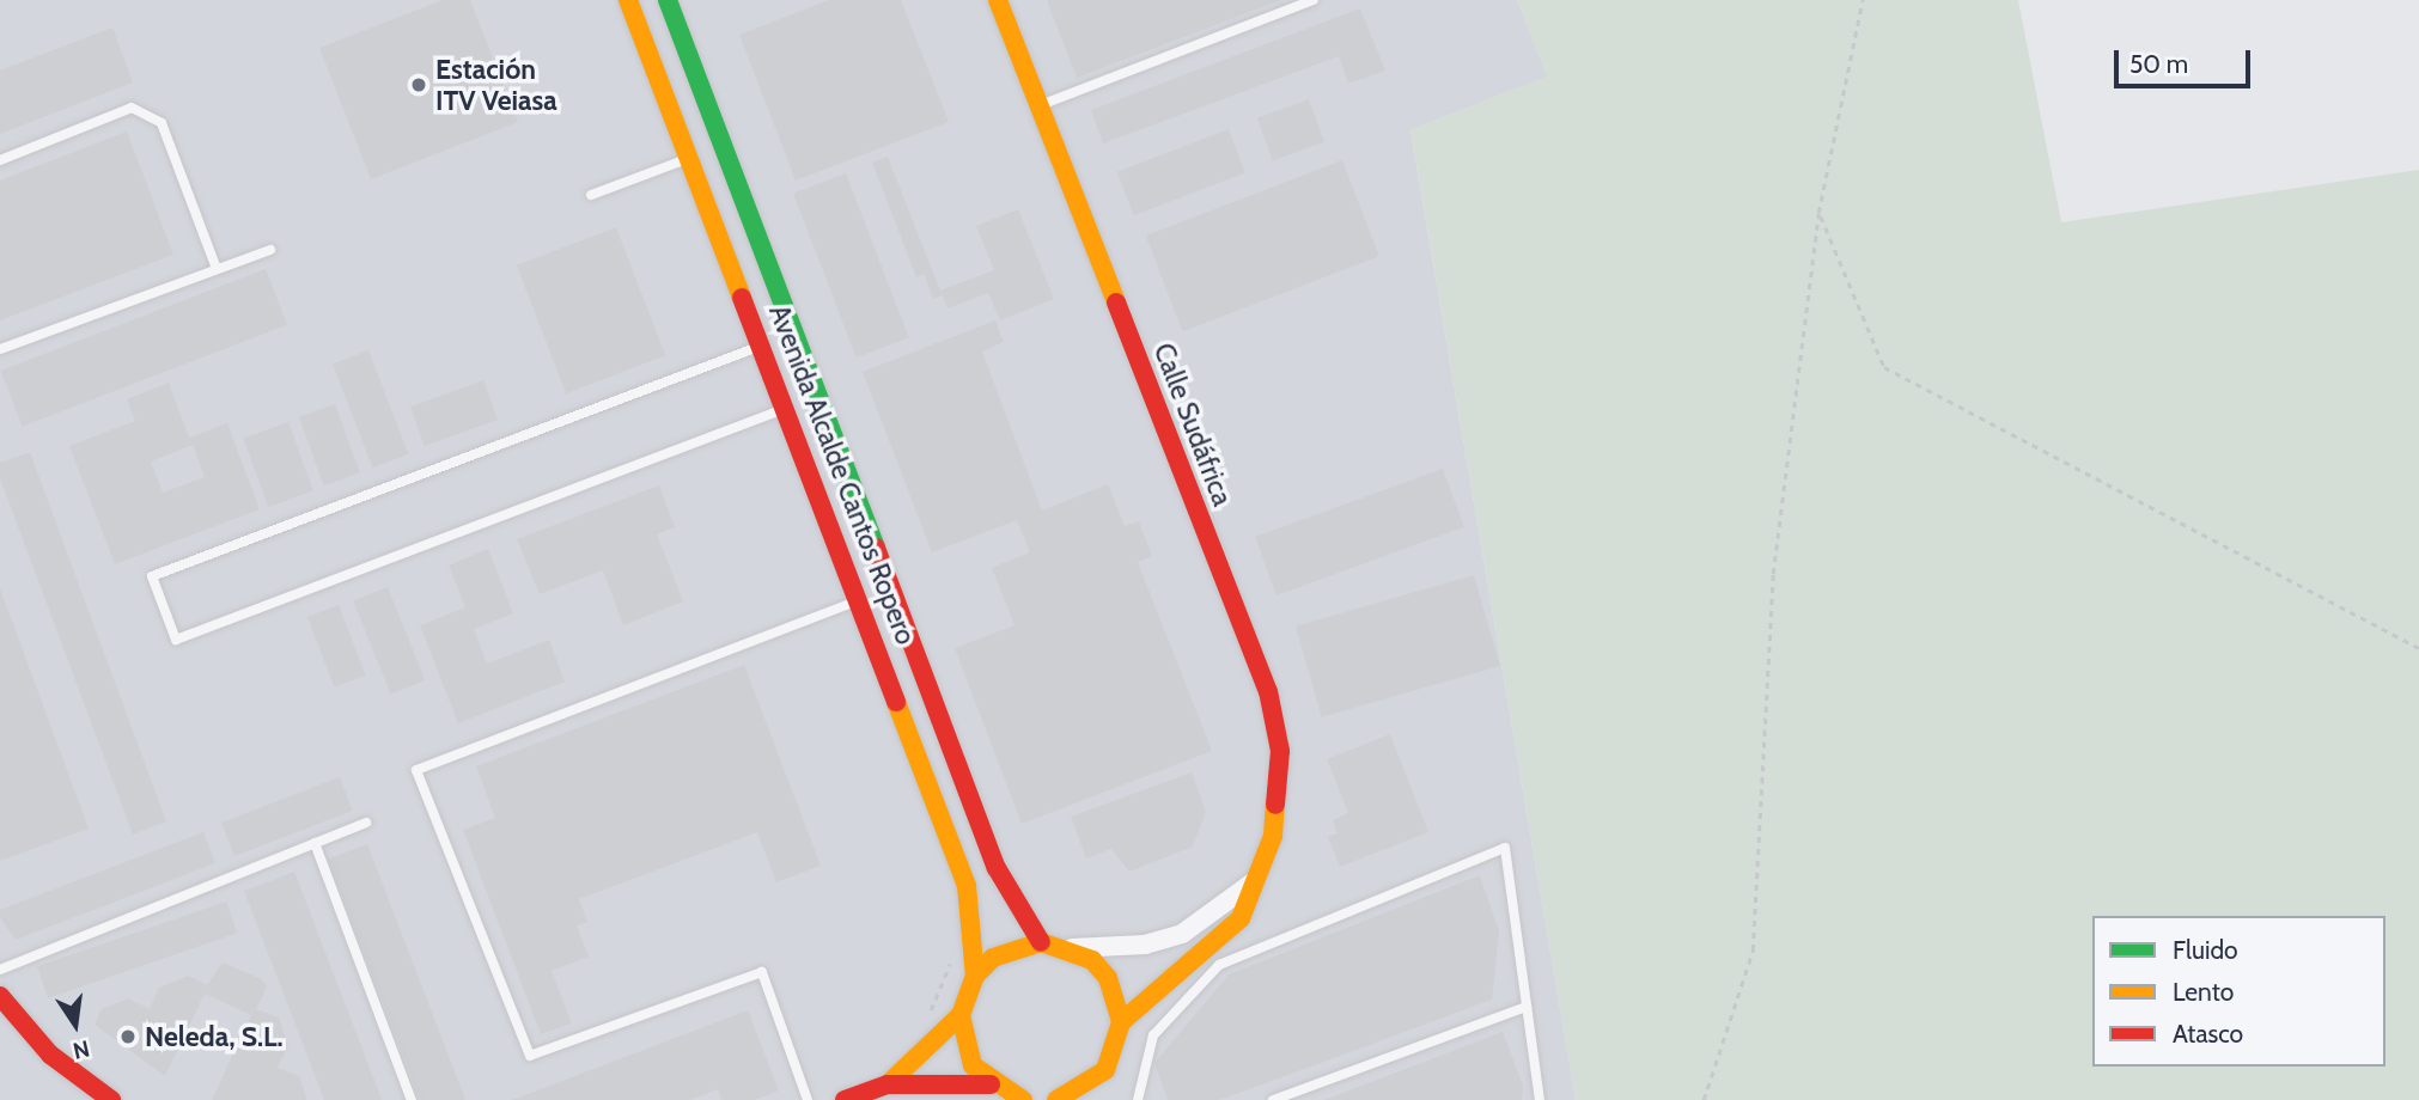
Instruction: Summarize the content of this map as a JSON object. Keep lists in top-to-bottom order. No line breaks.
{"streets":{"main road":["Calle Sudáfrica","Avenida Alcalde Cantos Ropero"]},"places":["Estación ITV Veiasa","Neleda, S.L."],"legend":["Fluido","Lento","Atasco"],"scale_bar":"50 m","north":"bottom"}
